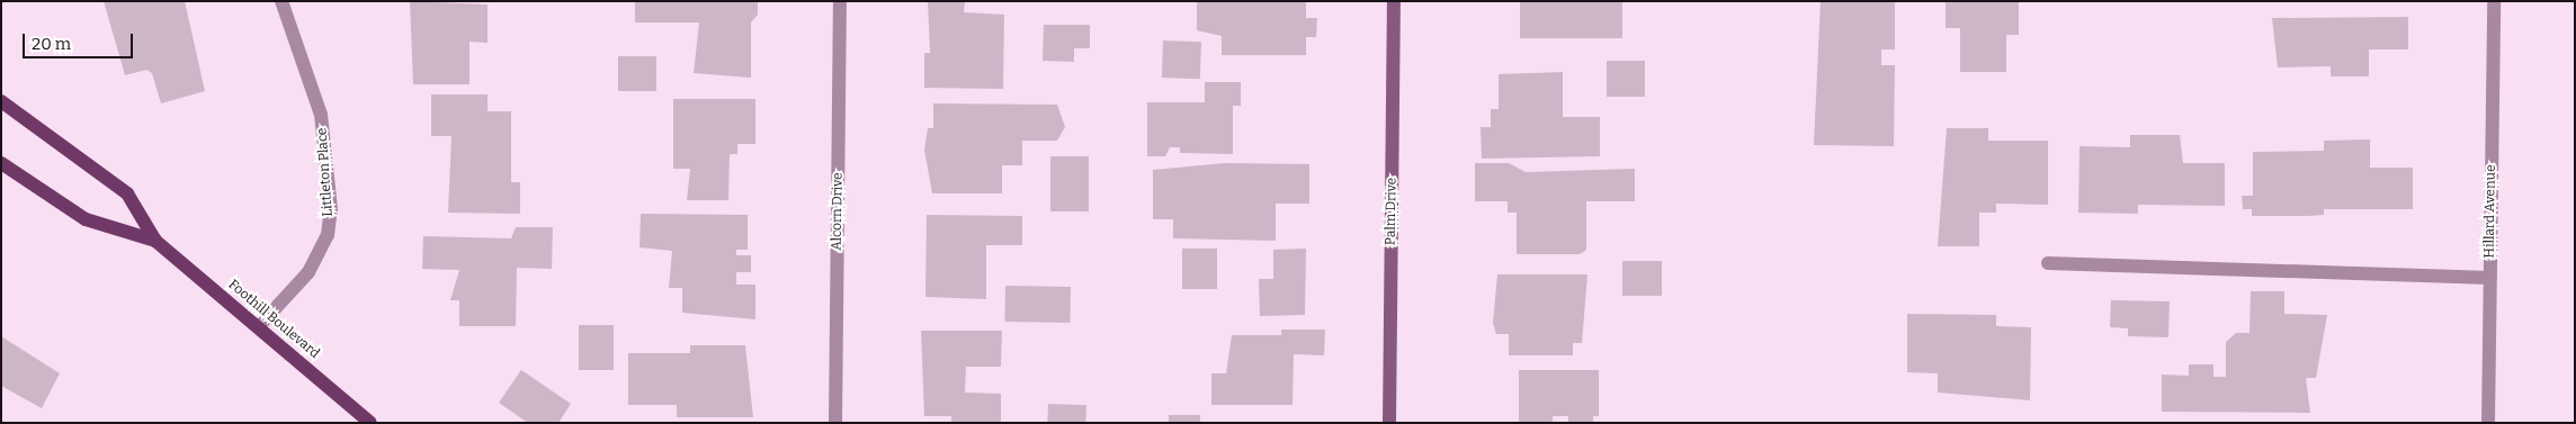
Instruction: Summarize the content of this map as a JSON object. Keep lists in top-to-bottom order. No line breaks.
{"streets":{"main road":["Foothill Boulevard"],"street":["Littleton Place","Alcorn Drive","Palm Drive","Hillard Avenue"]},"crossings":[["Littleton Place","Foothill Boulevard"]],"scale_bar":"20 m"}
